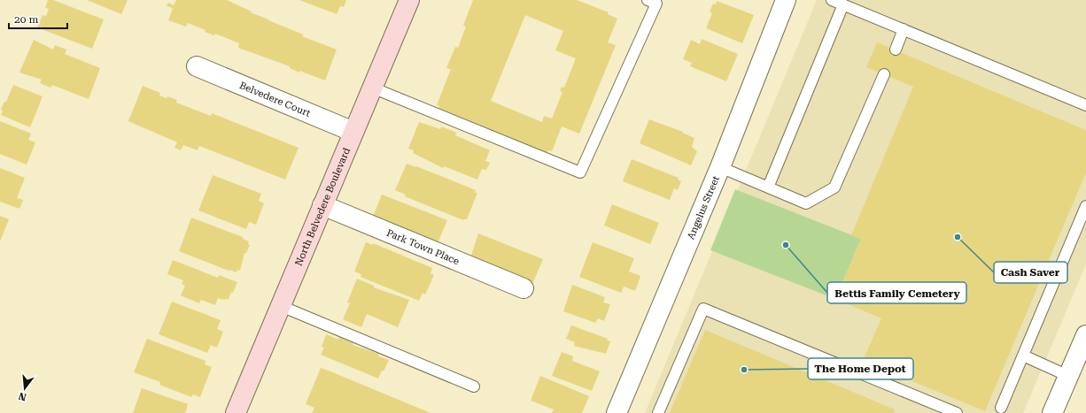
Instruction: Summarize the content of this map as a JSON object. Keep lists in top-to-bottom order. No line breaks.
{"streets":{"street":["Belvedere Court","North Belvedere Boulevard","Angelus Street","Park Town Place"]},"crossings":[["Belvedere Court","North Belvedere Boulevard"],["North Belvedere Boulevard","Park Town Place"]],"places":["Cash Saver","Bettis Family Cemetery","The Home Depot"],"scale_bar":"20 m","north":"bottom"}
